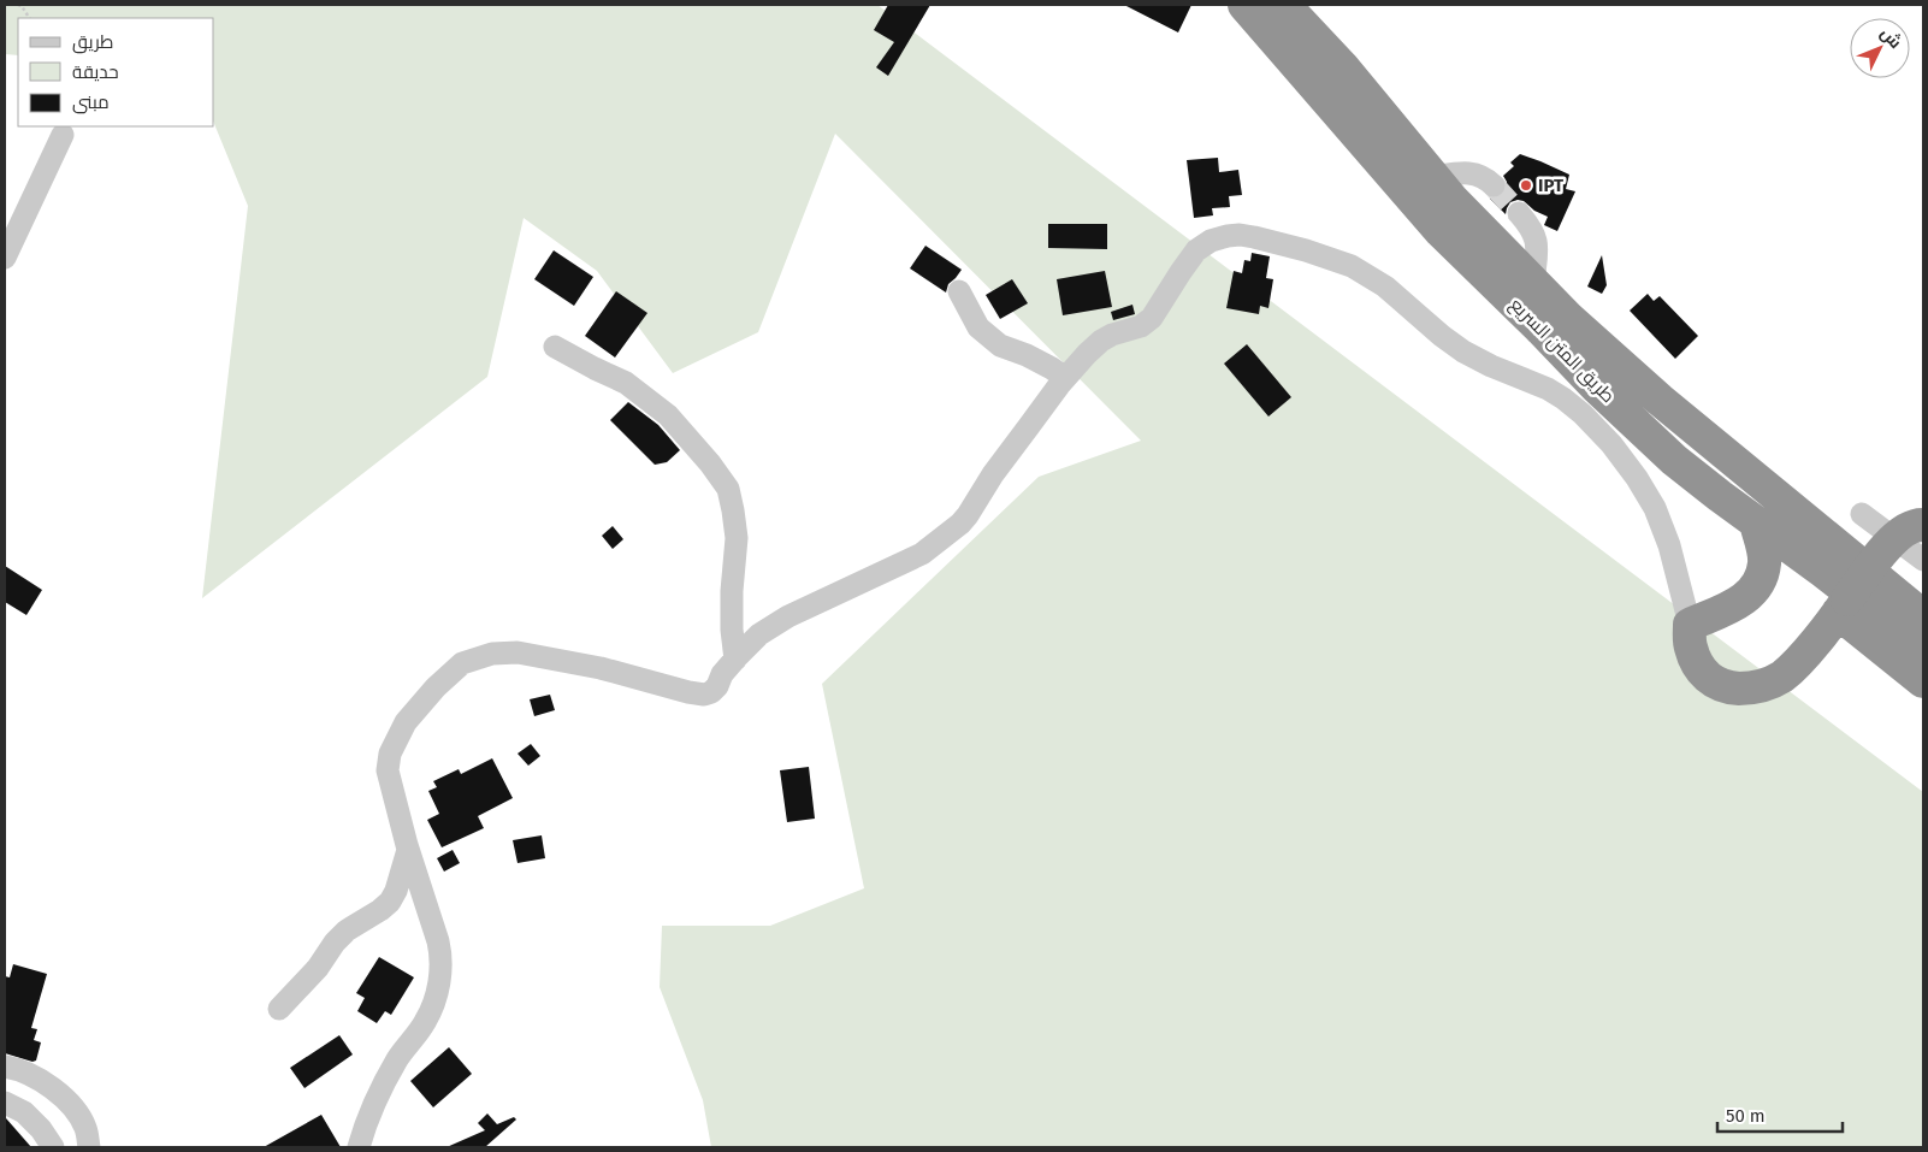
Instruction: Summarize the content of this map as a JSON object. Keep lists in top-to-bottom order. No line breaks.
{"streets":{"highway":["طريق المتن السريع"]},"places":["IPT"],"legend":["طريق","حديقة","مبنى"],"scale_bar":"50 m","north":"top right"}
